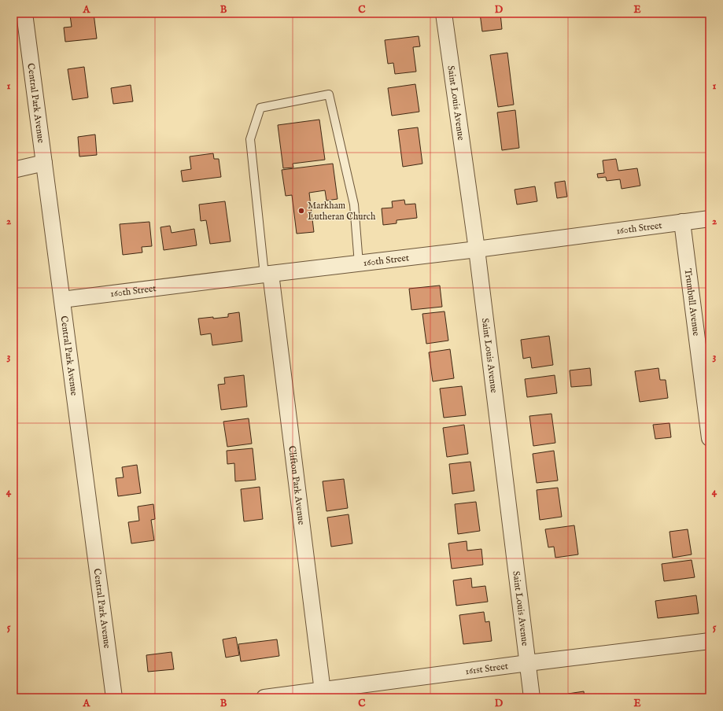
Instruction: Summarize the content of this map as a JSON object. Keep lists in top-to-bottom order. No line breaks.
{"streets":{"street":["Central Park Avenue","Saint Louis Avenue","160th Street","Trumbull Avenue","Clifton Park Avenue","161st Street"]},"crossings":[["Central Park Avenue","160th Street"],["Saint Louis Avenue","160th Street"],["Saint Louis Avenue","161st Street"],["160th Street","Trumbull Avenue"],["160th Street","Clifton Park Avenue"],["Clifton Park Avenue","161st Street"]],"places":["Markham Lutheran Church"],"grid":{"columns":["A","B","C","D","E"],"rows":["1","2","3","4","5"]}}
